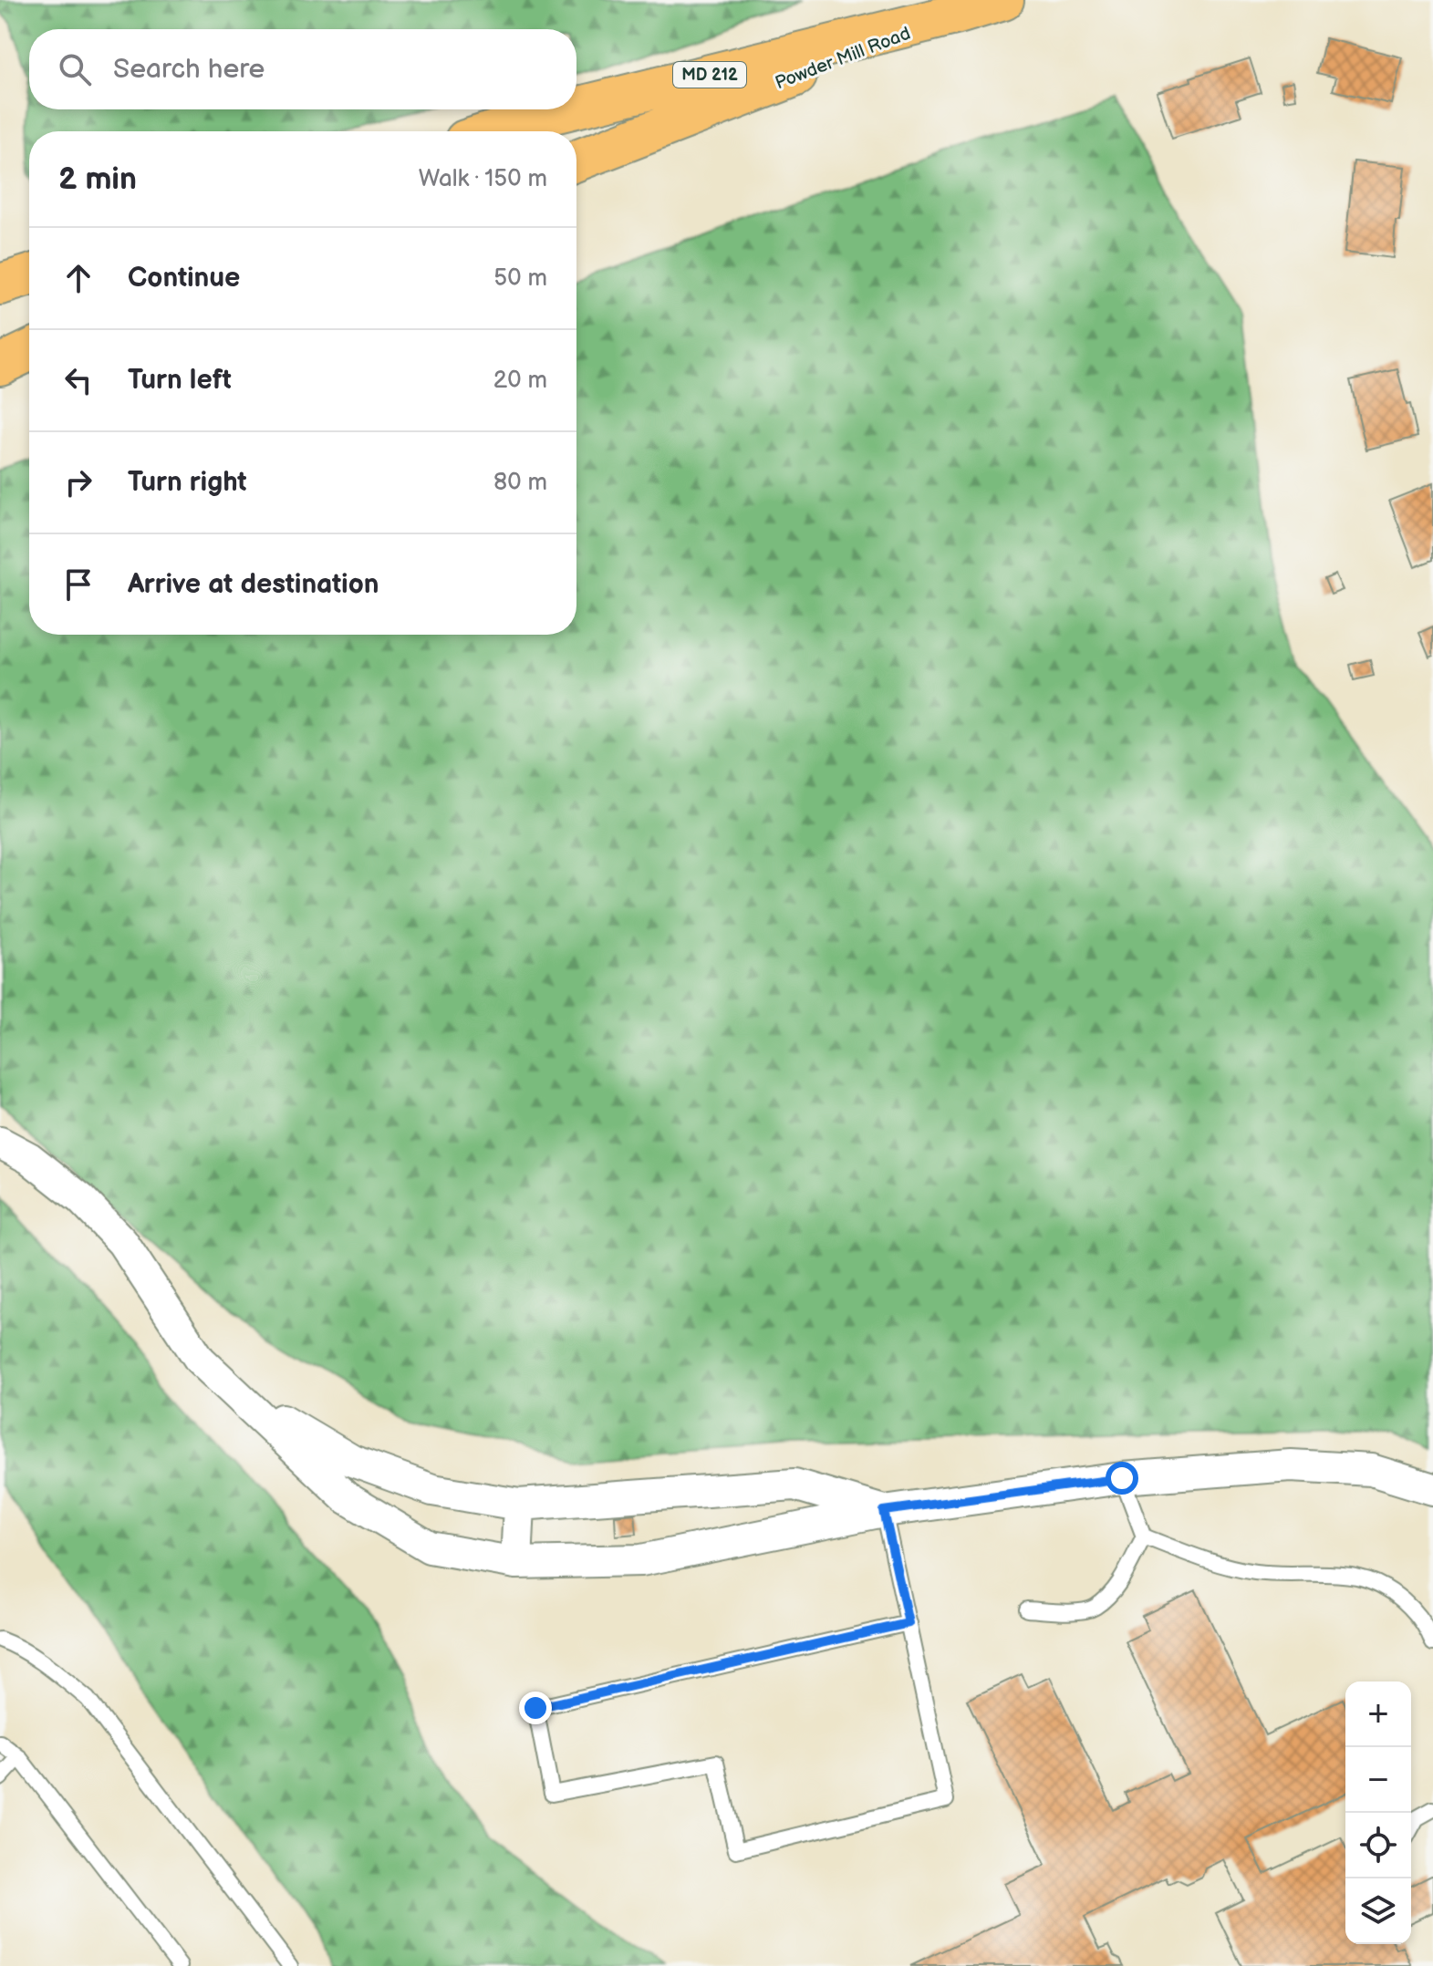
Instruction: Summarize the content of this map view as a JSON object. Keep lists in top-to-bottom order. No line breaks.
{"streets":{"main road":["Powder Mill Road","MD 212"]},"page":{"search":"Search here","heading":["2 min","Walk · 150 m"],"list":[["Continue","50 m"],["Turn left","20 m"],["Turn right","80 m"],"Arrive at destination"],"map_buttons":["+","−"]}}
